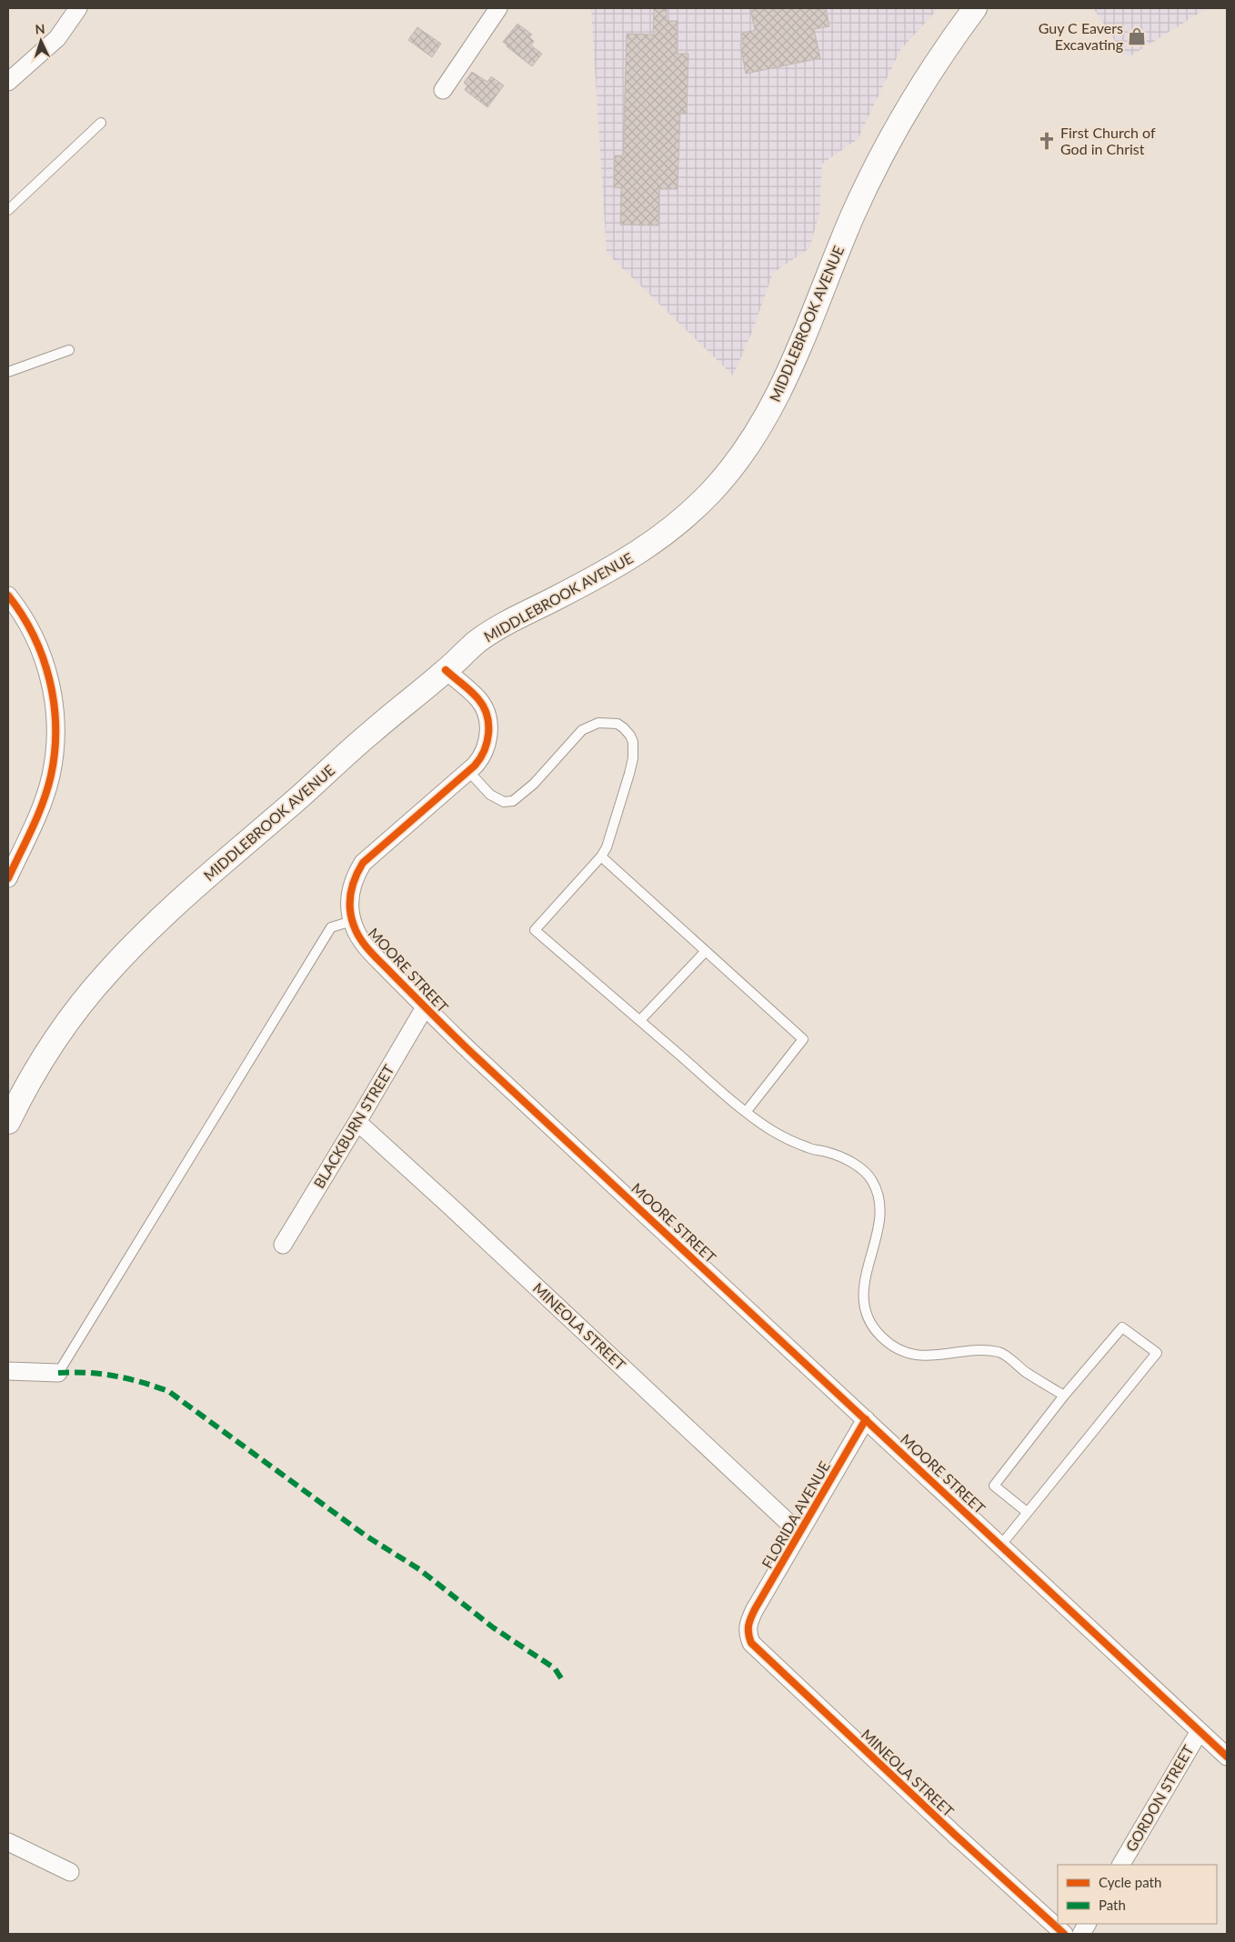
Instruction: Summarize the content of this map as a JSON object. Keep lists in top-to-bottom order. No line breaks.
{"streets":{"main road":["MIDDLEBROOK AVENUE"],"street":["MOORE STREET","BLACKBURN STREET","MINEOLA STREET","FLORIDA AVENUE","GORDON STREET"]},"crossings":[["MIDDLEBROOK AVENUE","MOORE STREET"],["MOORE STREET","BLACKBURN STREET"],["MOORE STREET","FLORIDA AVENUE"],["MOORE STREET","GORDON STREET"],["BLACKBURN STREET","MINEOLA STREET"],["MINEOLA STREET","FLORIDA AVENUE"]],"places":{"shop":["Guy C Eavers Excavating"],"church":["First Church of God in Christ"]},"legend":["Cycle path","Path"],"north":"top"}
